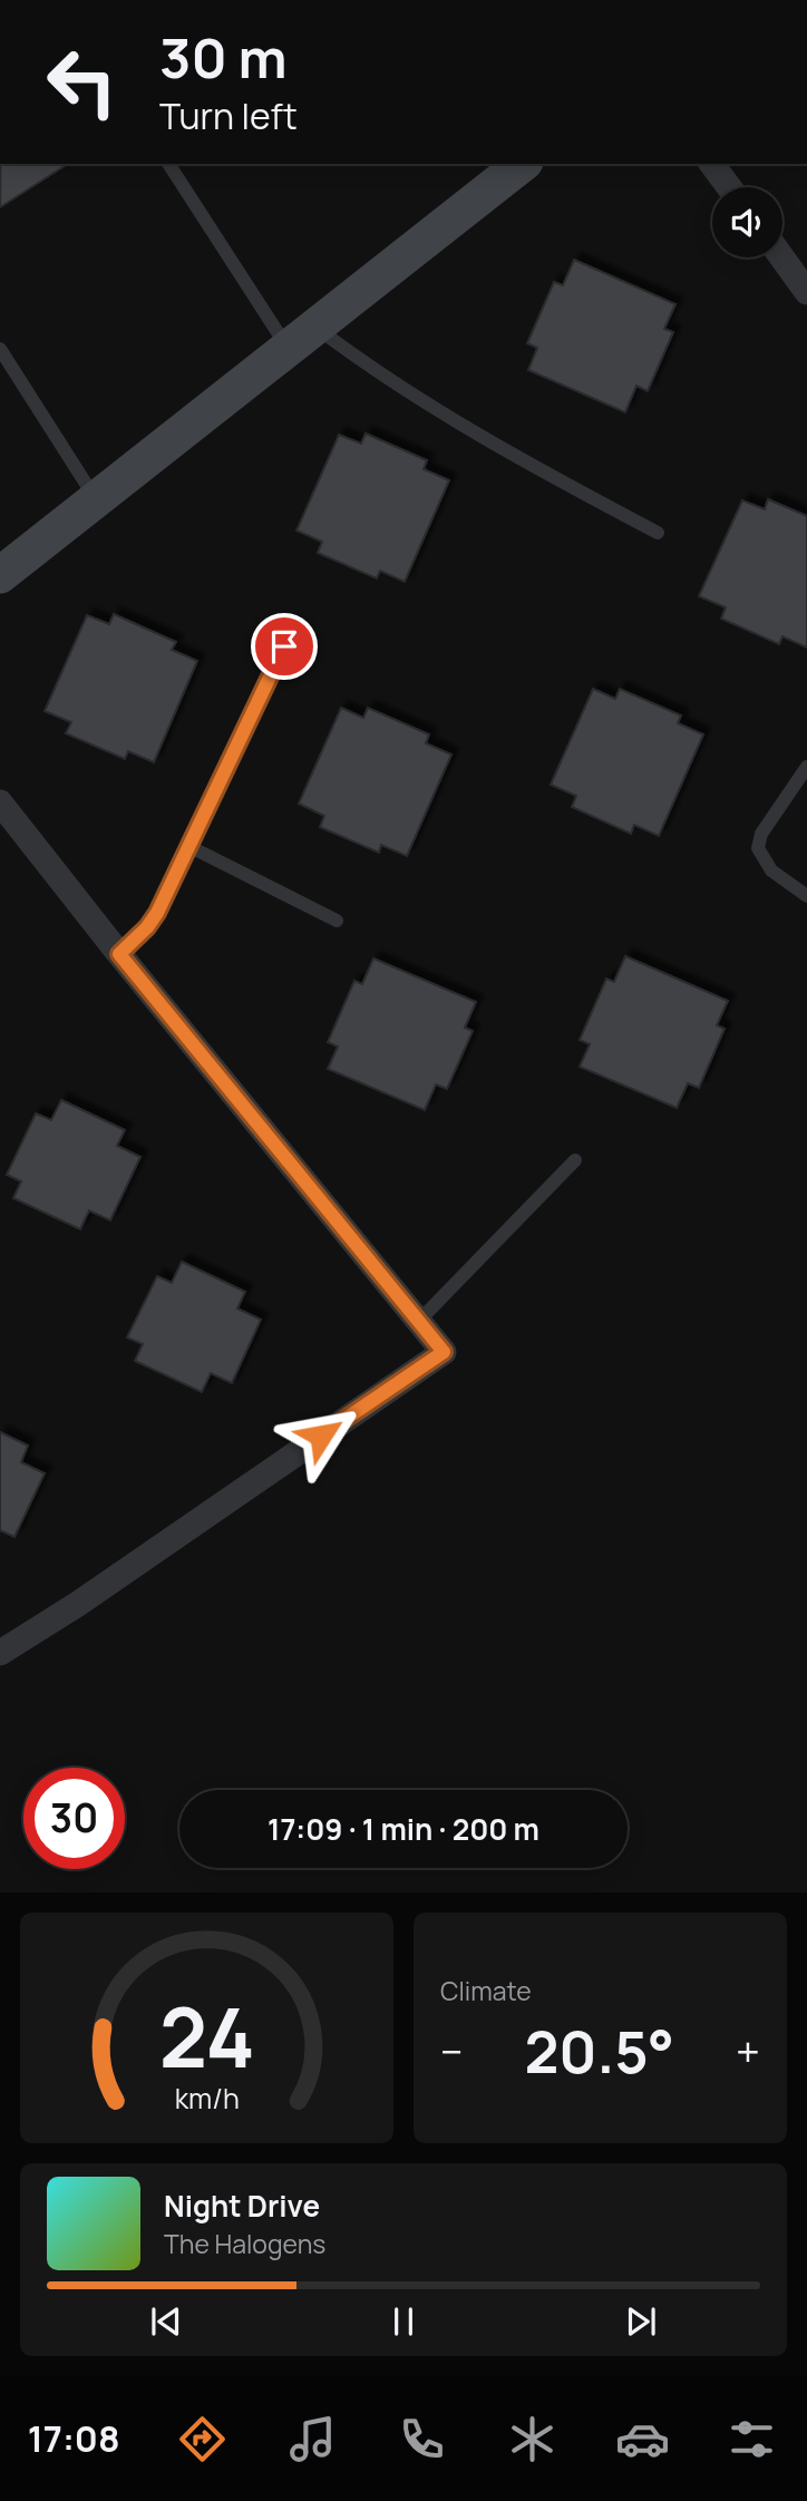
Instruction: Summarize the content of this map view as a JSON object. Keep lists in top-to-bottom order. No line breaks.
{"page":{"turn":["30 m","Turn left"],"limit":"30","trip":"17:09 · 1 min · 200 m","tile":"Climate","heat":["−","20.5°","+"],"song":["Night Drive","The Halogens"],"tabs":"17:08","gauge":["24","km/h"]}}
